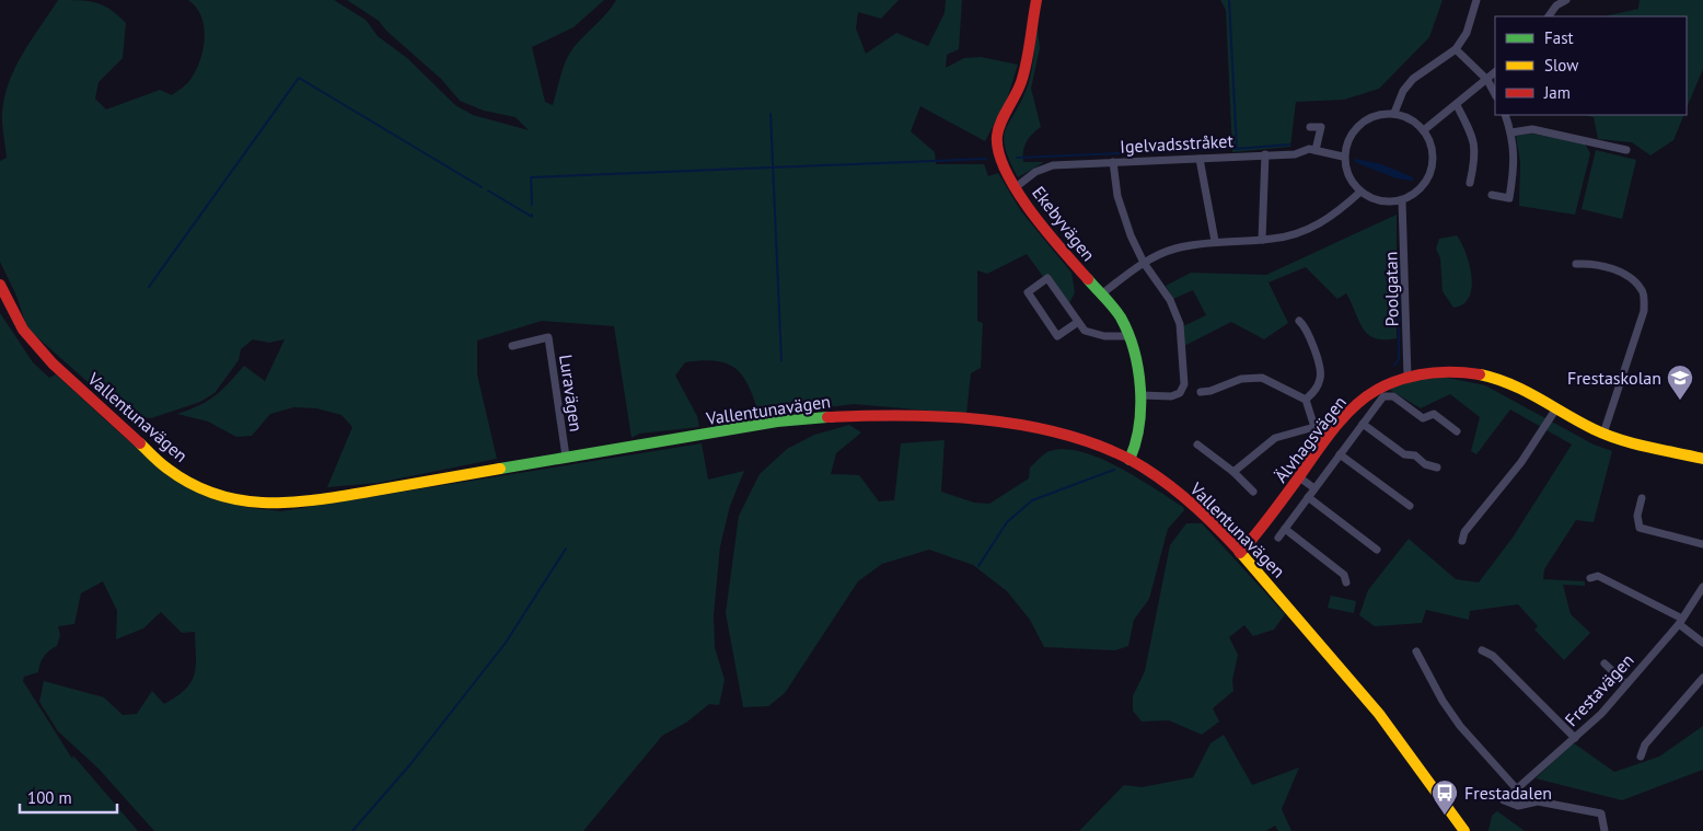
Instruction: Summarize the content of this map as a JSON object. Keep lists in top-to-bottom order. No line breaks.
{"streets":{"main road":["Ekebyvägen","Vallentunavägen","Älvhagsvägen"],"street":["Igelvadsstråket","Poolgatan","Luravägen","Frestavägen"]},"crossings":[["Igelvadsstråket","Ekebyvägen"],["Igelvadsstråket","Poolgatan"],["Ekebyvägen","Vallentunavägen"],["Poolgatan","Älvhagsvägen"],["Luravägen","Vallentunavägen"],["Vallentunavägen","Älvhagsvägen"]],"places":{"school or university":["Frestaskolan"],"bus stop":["Frestadalen"]},"legend":["Fast","Slow","Jam"],"scale_bar":"100 m"}
